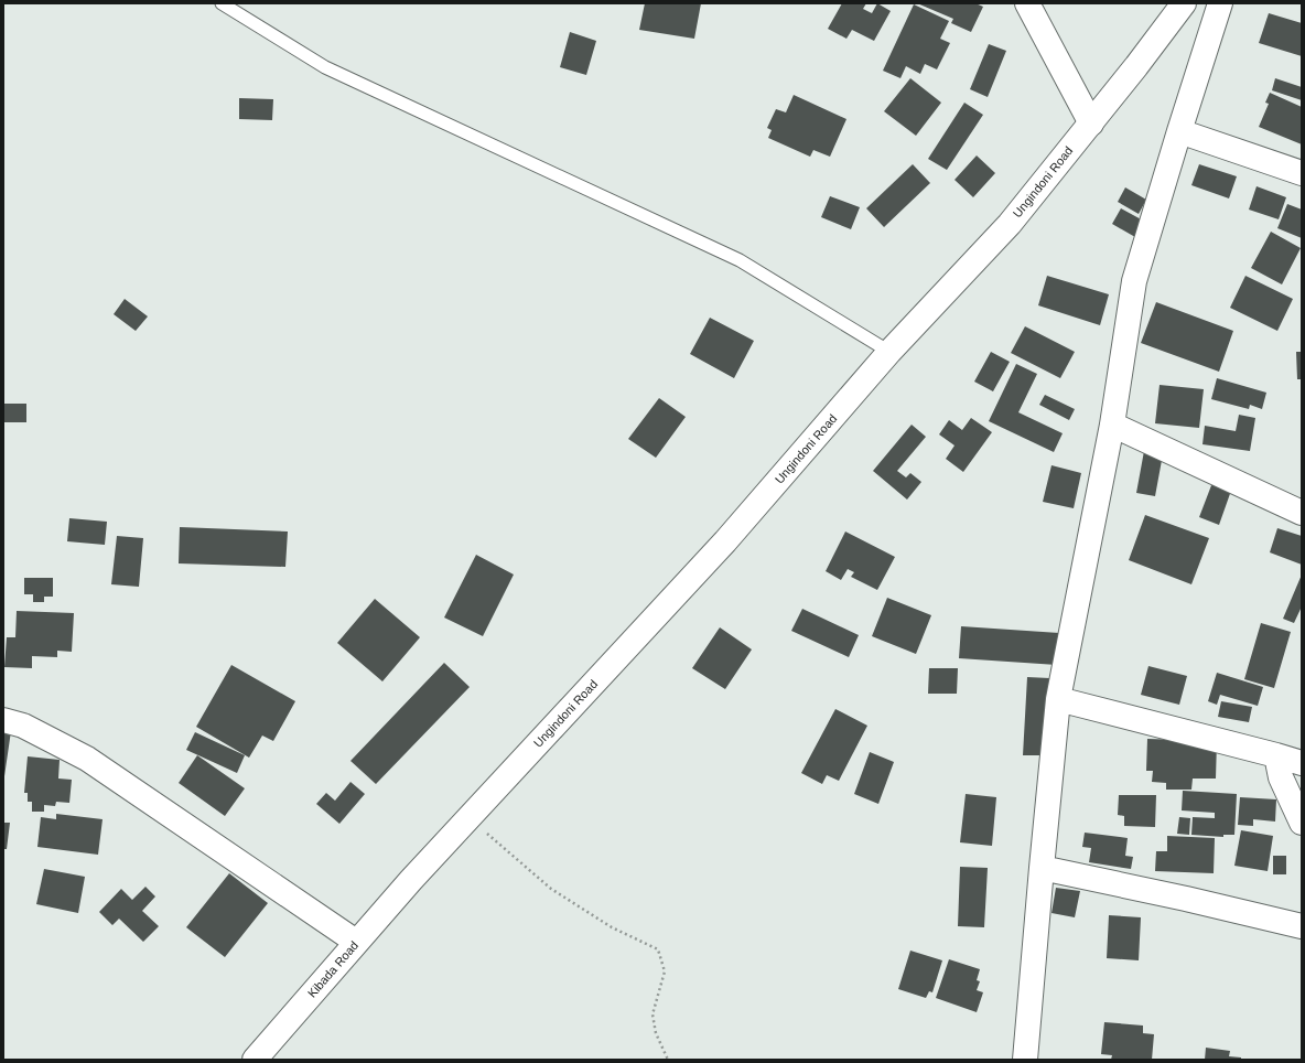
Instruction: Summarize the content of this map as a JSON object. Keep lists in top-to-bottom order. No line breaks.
{"streets":{"street":["Ungindoni Road","Kibada Road"]},"crossings":[["Ungindoni Road","Kibada Road"]]}
